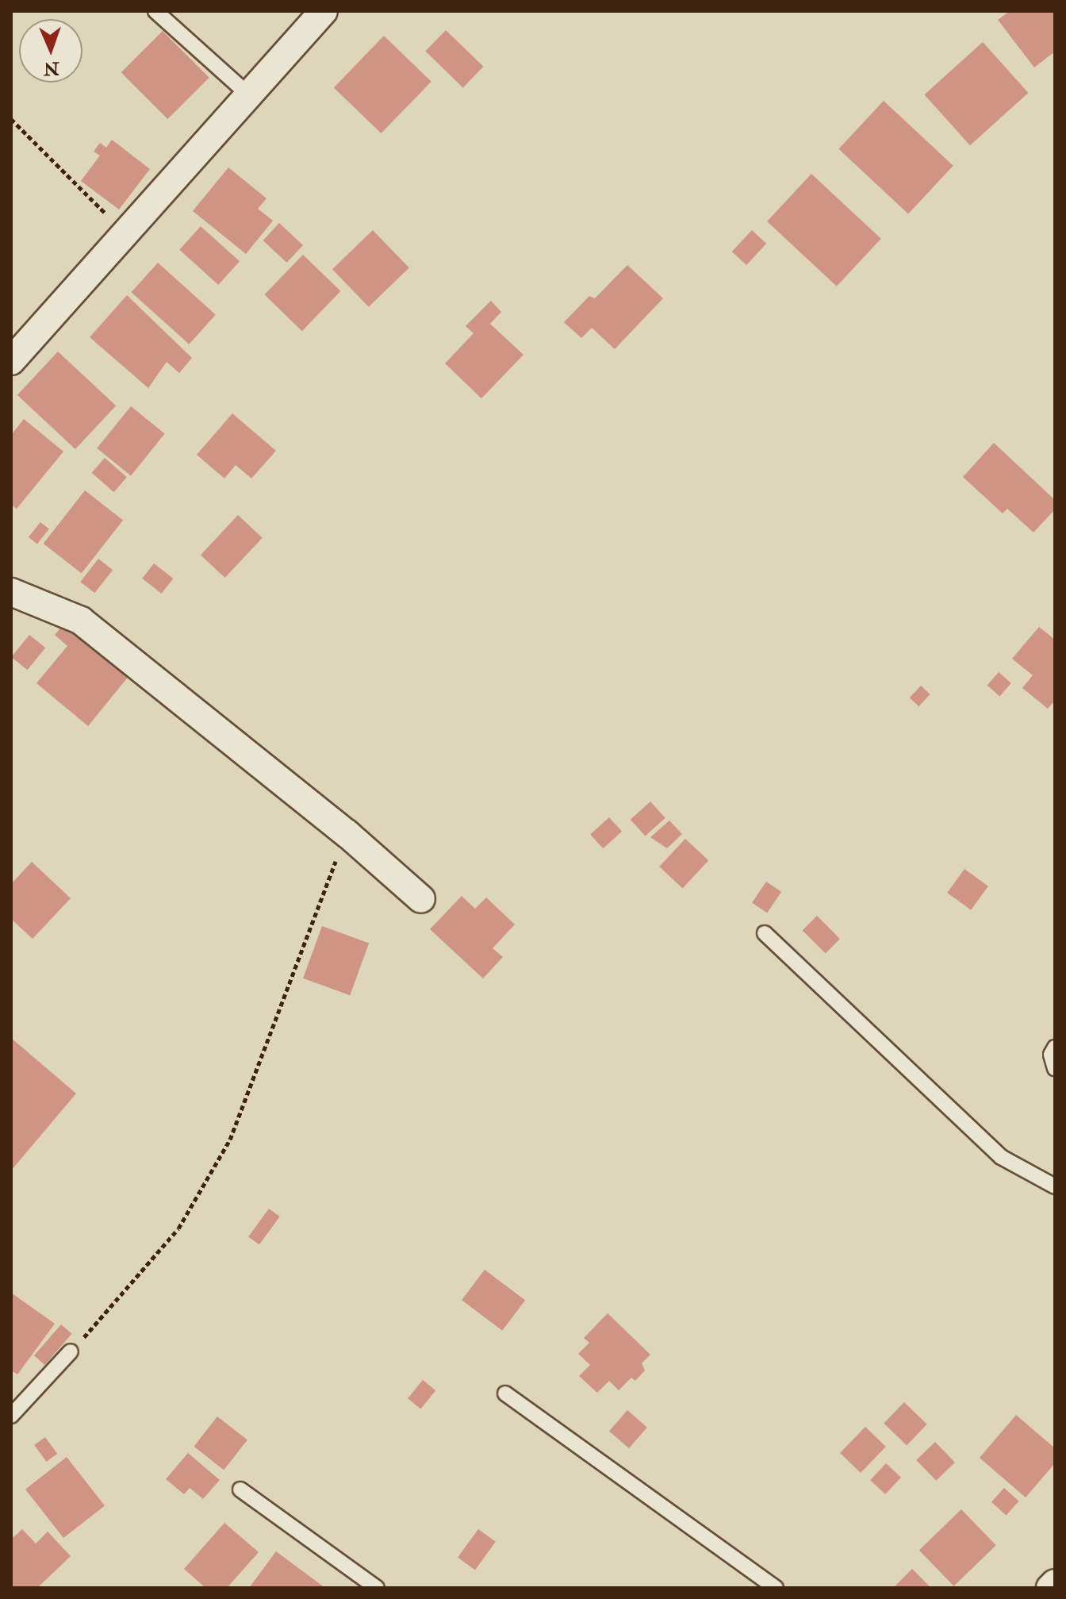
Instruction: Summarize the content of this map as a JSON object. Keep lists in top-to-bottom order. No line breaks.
{"north":"bottom"}
